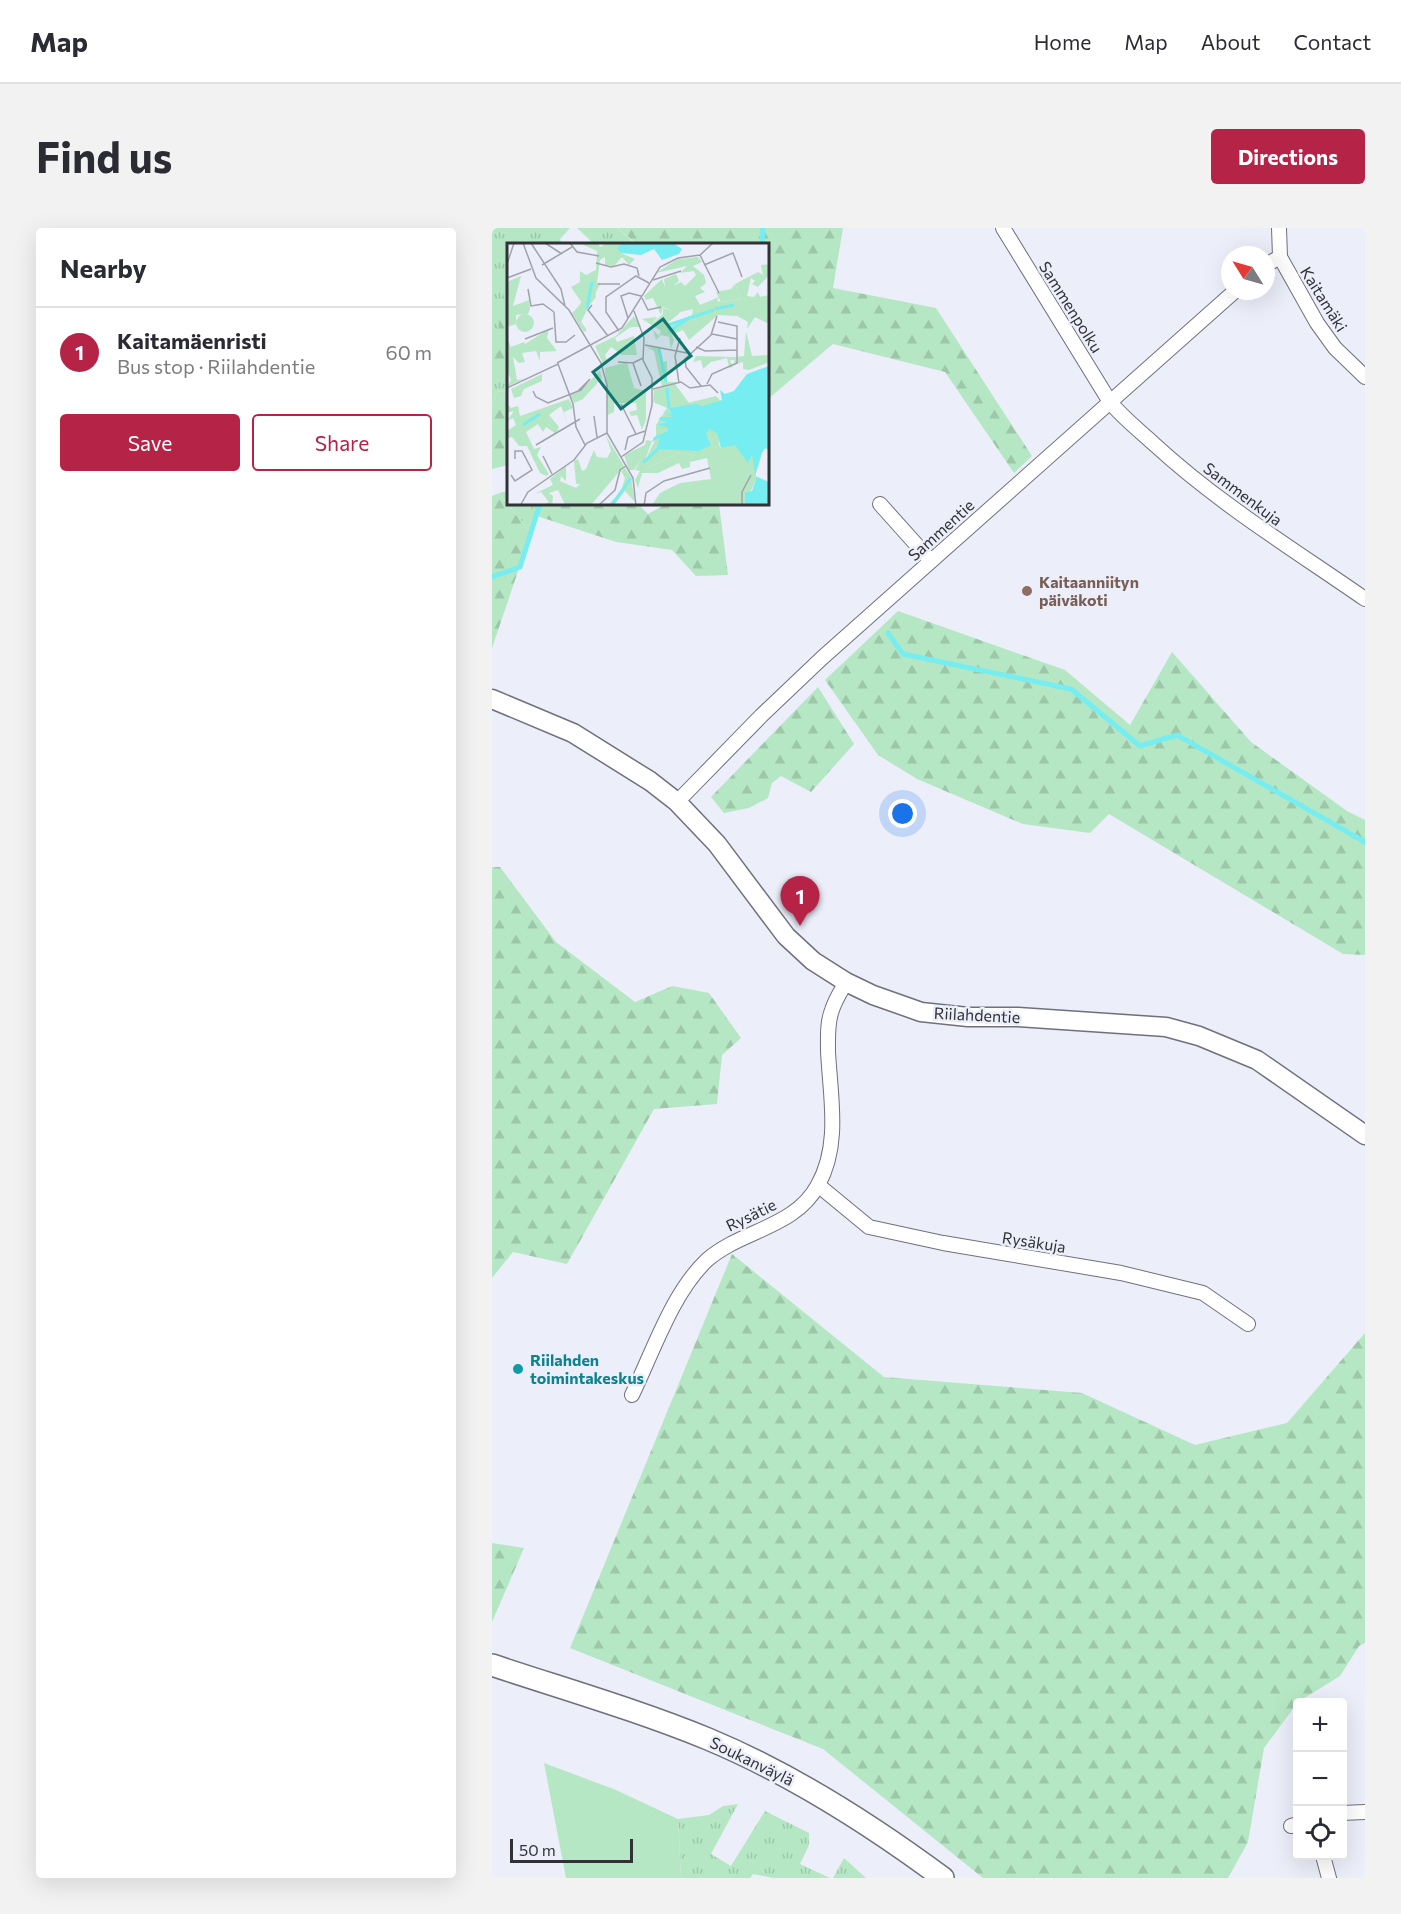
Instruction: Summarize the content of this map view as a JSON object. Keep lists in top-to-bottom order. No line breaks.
{"streets":{"main road":["Soukanväylä"],"street":["Kaitamäki","Sammenpolku","Sammenkuja","Sammentie","Riilahdentie","Rysätie","Rysäkuja"]},"crossings":[["Sammenpolku","Sammenkuja"],["Sammenpolku","Sammentie"],["Sammenkuja","Sammentie"],["Sammentie","Riilahdentie"],["Riilahdentie","Rysätie"],["Rysätie","Rysäkuja"]],"places":["Kaitaanniityn päiväkoti","Riilahden toimintakeskus"],"scale_bar":"50 m","north":"top left","page":{"header":"Map","nav":["Home","Map","About","Contact"],"buttons":["Directions",["Save","Share"]],"title":"Find us","heading":"Nearby","list":[{"mark":"1","name":"Kaitamäenristi","note":"Bus stop · Riilahdentie","value":"60 m"}],"pins":"1","map_buttons":["+","−"],"scale":"50 m"}}
